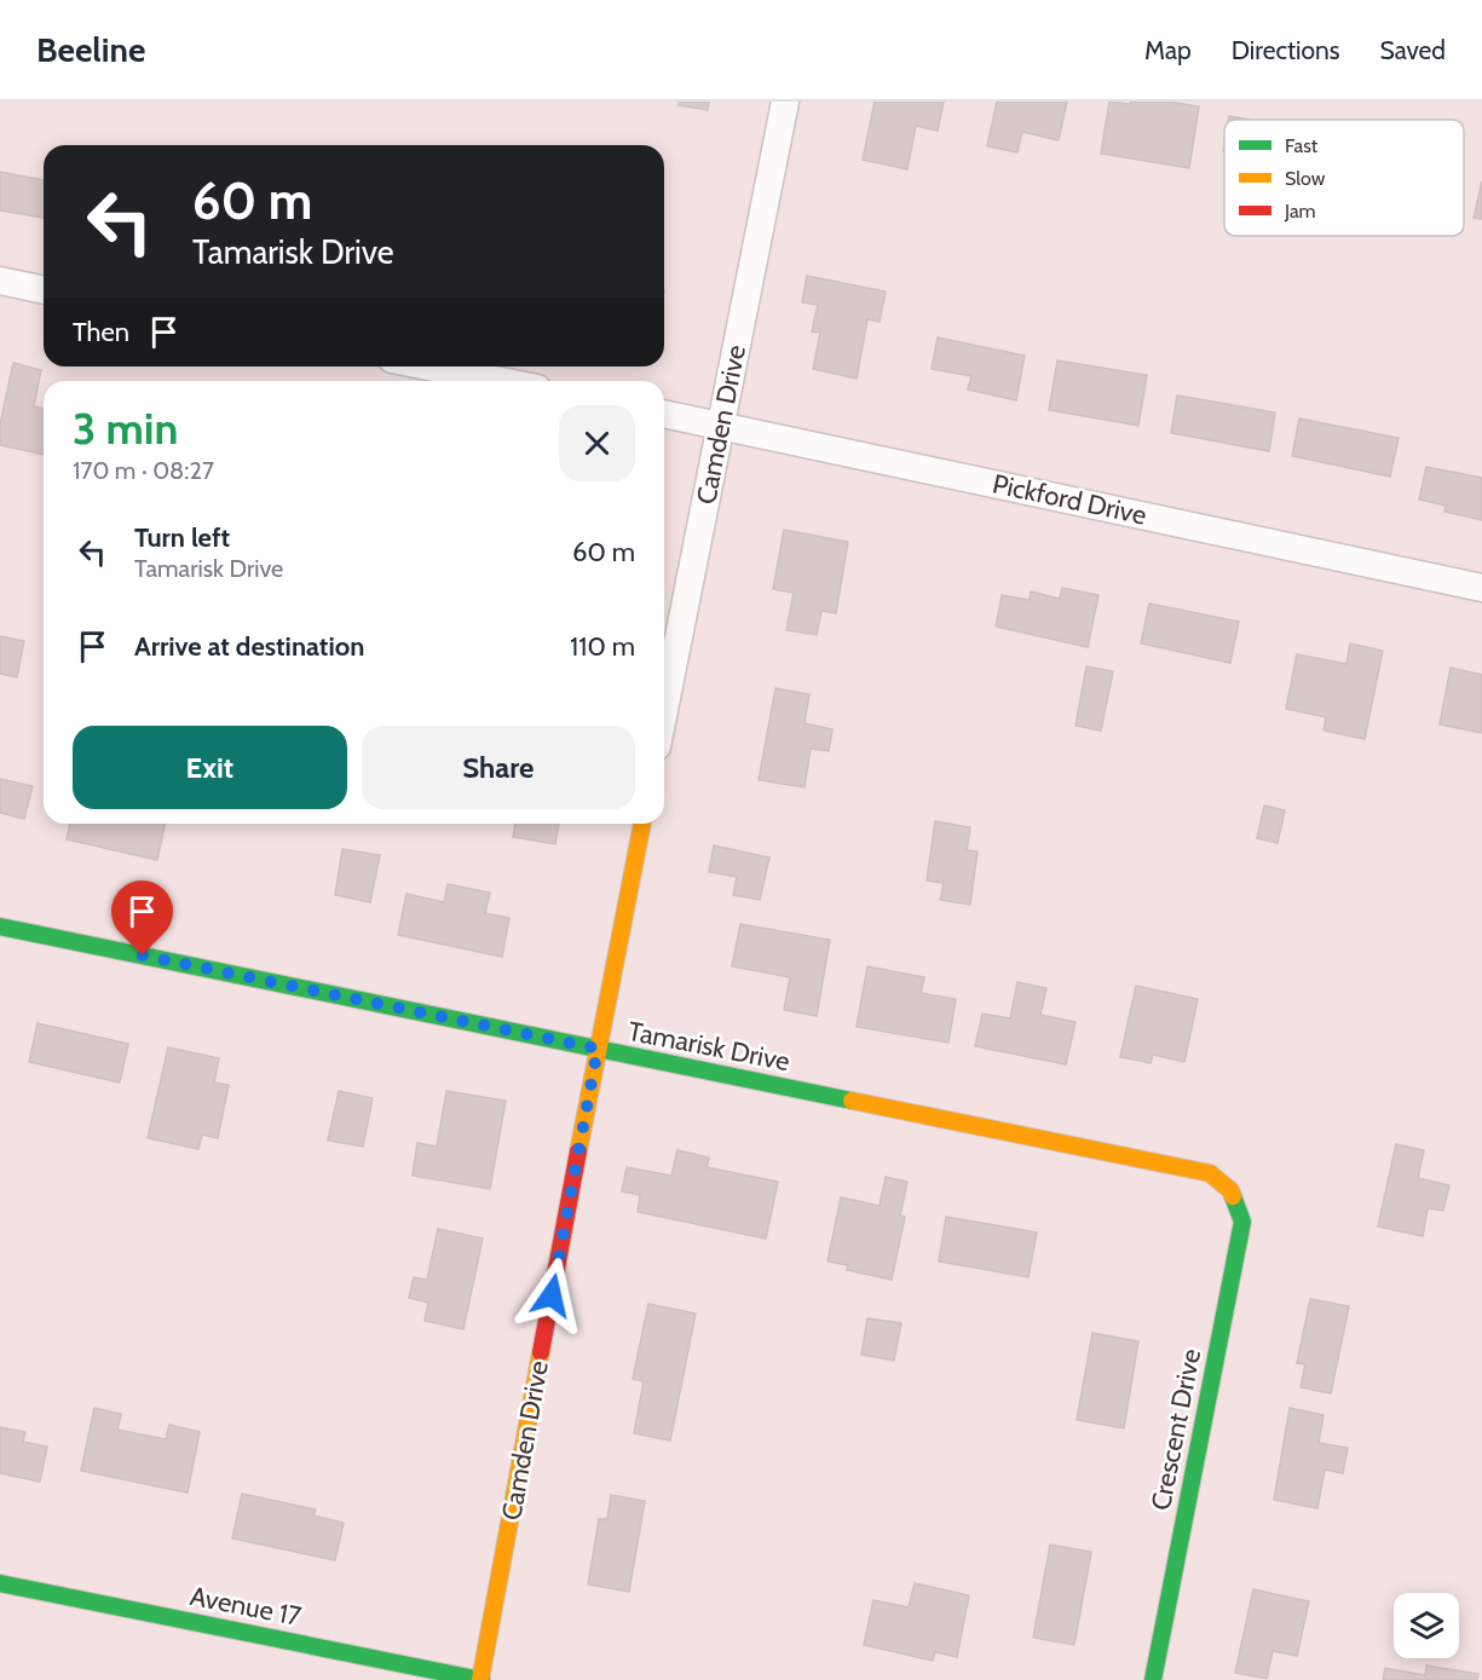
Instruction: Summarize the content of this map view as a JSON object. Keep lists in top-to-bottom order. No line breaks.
{"streets":{"street":["Camden Drive","Pickford Drive","Tamarisk Drive","Crescent Drive","Avenue 17"]},"crossings":[["Camden Drive","Pickford Drive"],["Camden Drive","Tamarisk Drive"],["Camden Drive","Avenue 17"],["Tamarisk Drive","Crescent Drive"]],"legend":["Fast","Slow","Jam"],"page":{"header":"Beeline","nav":["Map","Directions","Saved"],"turn":["60 m","Tamarisk Drive"],"then":"Then","heading":["3 min","170 m · 08:27"],"list":[{"name":"Turn left","note":"Tamarisk Drive","value":"60 m"},{"name":"Arrive at destination","value":"110 m"}],"buttons":["Exit","Share"]}}
